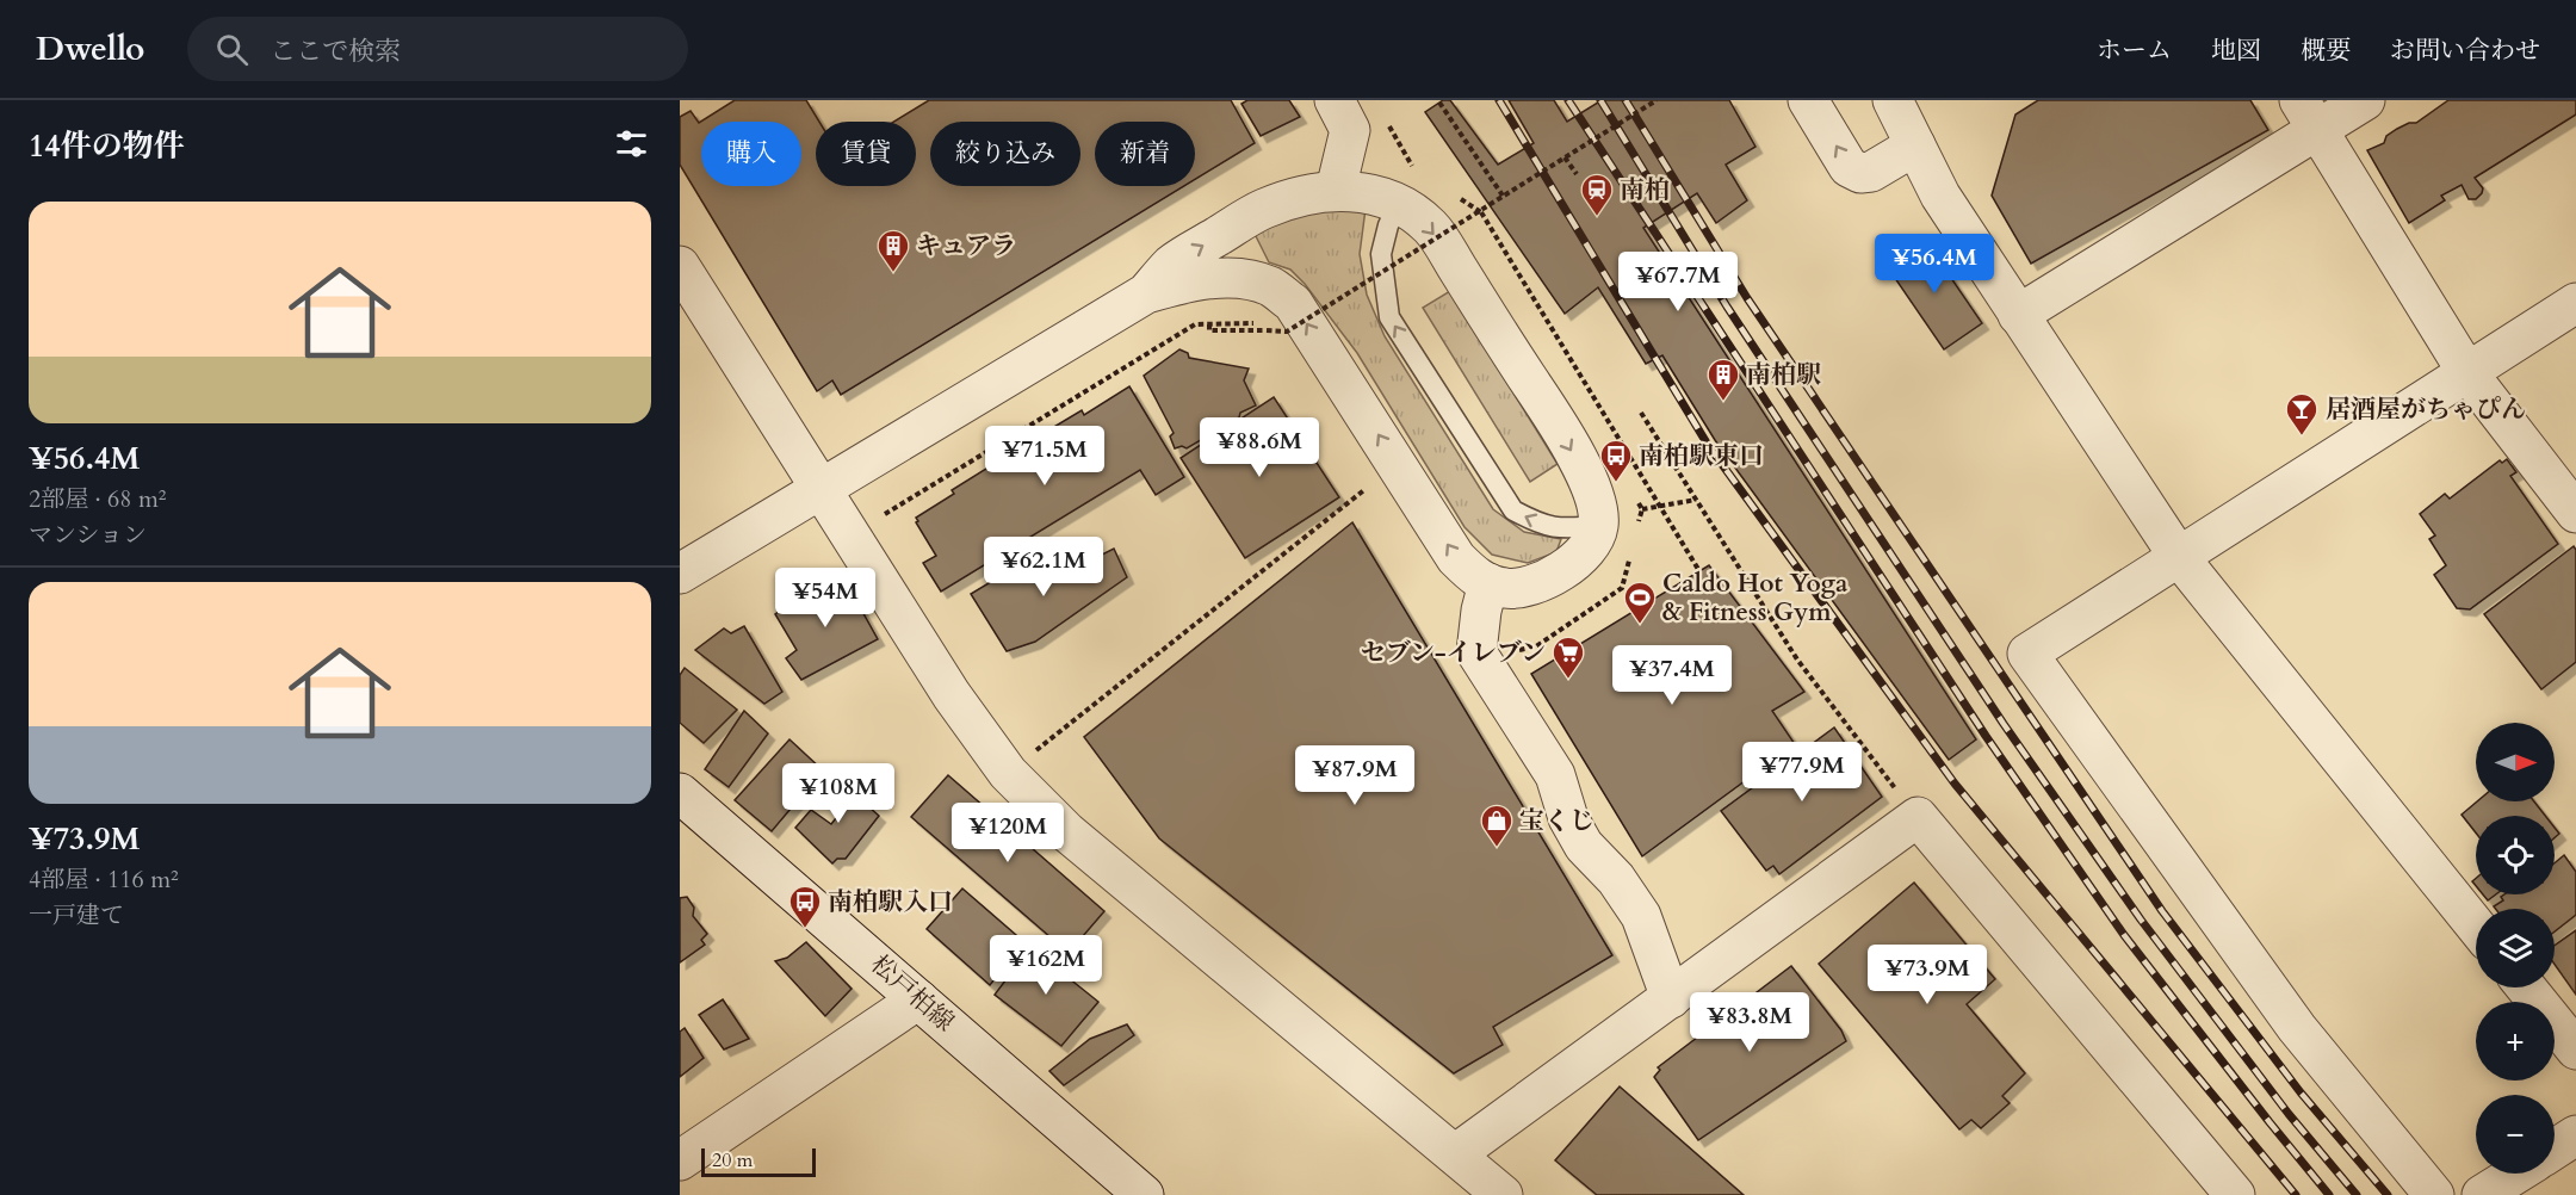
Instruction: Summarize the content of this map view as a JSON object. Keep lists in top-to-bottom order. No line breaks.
{"streets":{"street":["松戸柏線"]},"places":{"station":["南柏"],"building":["キュアラ","南柏駅"],"bar":["居酒屋がちゃぴん"],"bus stop":["南柏駅東口","南柏駅入口"],"sports":["Caldo Hot Yoga & Fitness Gym"],"supermarket":["セブン-イレブン"],"shop":["宝くじ"]},"scale_bar":"20 m","north":"right","page":{"header":"Dwello","search":"ここで検索","nav":["ホーム","地図","概要","お問い合わせ"],"heading":"14件の物件","chip":["購入","賃貸","絞り込み","新着"],"list":[{"name":"¥56.4M","note":"2部屋 · 68 m² · マンション"},{"name":"¥73.9M","note":"4部屋 · 116 m² · 一戸建て"}],"price":["¥56.4M","¥67.7M","¥88.6M","¥71.5M","¥62.1M","¥54M","¥37.4M","¥77.9M","¥87.9M","¥108M","¥120M","¥162M","¥73.9M","¥83.8M"],"map_buttons":["+","−"],"scale":"20 m"}}
